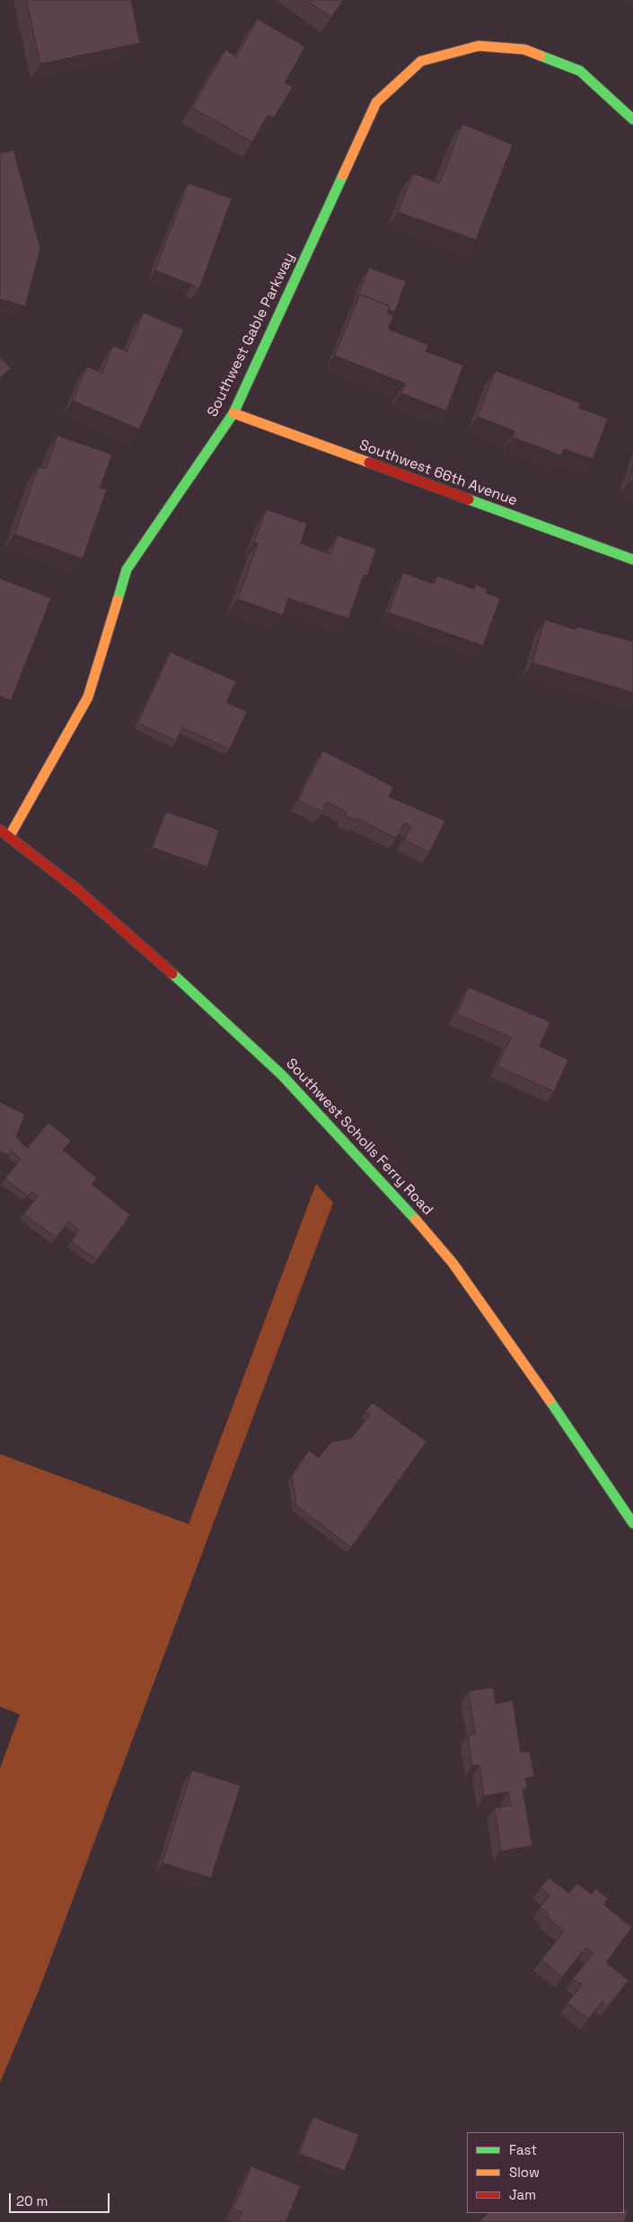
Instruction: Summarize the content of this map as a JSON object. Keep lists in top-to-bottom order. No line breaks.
{"streets":{"street":["Southwest Gable Parkway","Southwest 66th Avenue","Southwest Scholls Ferry Road"]},"crossings":[["Southwest Gable Parkway","Southwest 66th Avenue"],["Southwest Gable Parkway","Southwest Scholls Ferry Road"]],"legend":["Fast","Slow","Jam"],"scale_bar":"20 m"}
